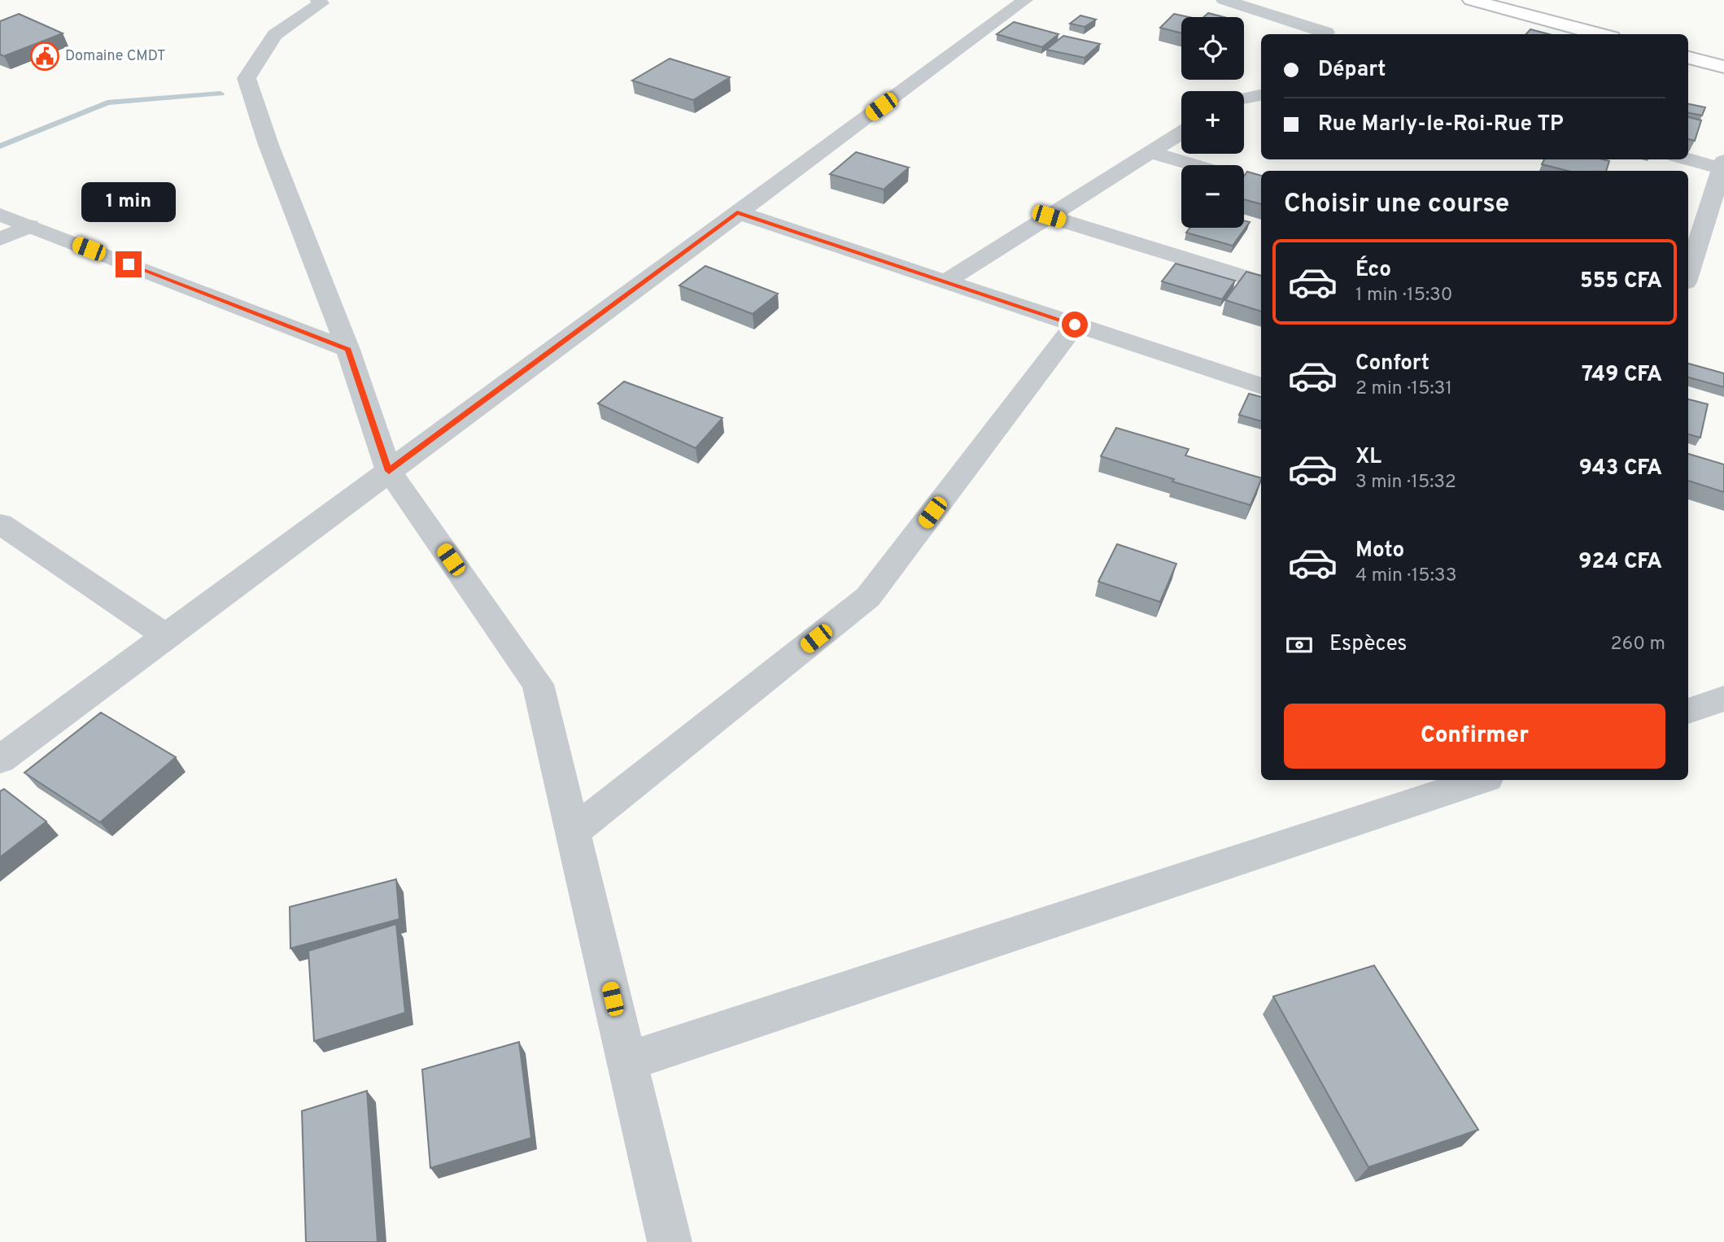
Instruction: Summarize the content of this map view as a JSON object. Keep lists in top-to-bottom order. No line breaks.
{"places":{"public building":["Domaine CMDT"]},"page":{"map_buttons":["+","−"],"banner":["Départ","Rue Marly-le-Roi-Rue TP"],"heading":"Choisir une course","bubble":"1 min","list":[{"name":"Éco","note":"1 min · 15:30","value":"555 CFA"},{"name":"Confort","note":"2 min · 15:31","value":"749 CFA"},{"name":"XL","note":"3 min · 15:32","value":"943 CFA"},{"name":"Moto","note":"4 min · 15:33","value":"924 CFA"}],"pay":["Espèces","260 m"],"buttons":"Confirmer"}}
